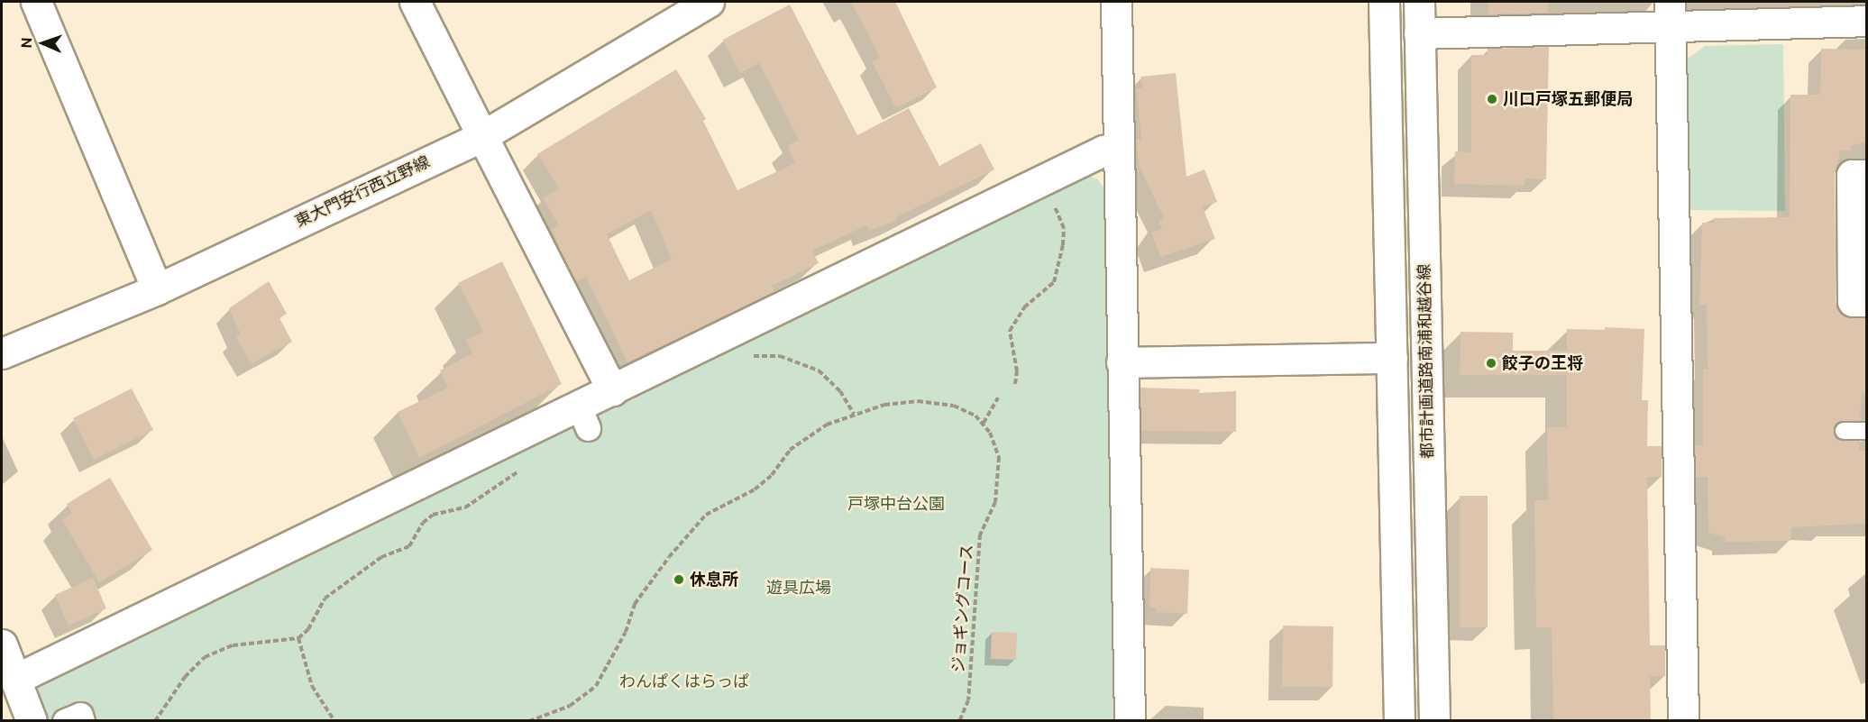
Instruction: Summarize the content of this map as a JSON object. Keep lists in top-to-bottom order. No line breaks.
{"streets":{"street":["東大門安行西立野線","都市計画道路南浦和越谷線"],"path":["ジョギングコース"]},"parks":["戸塚中台公園","遊具広場","わんぱくはらっぱ"],"places":["川口戸塚五郵便局","餃子の王将","休息所"],"north":"left"}
